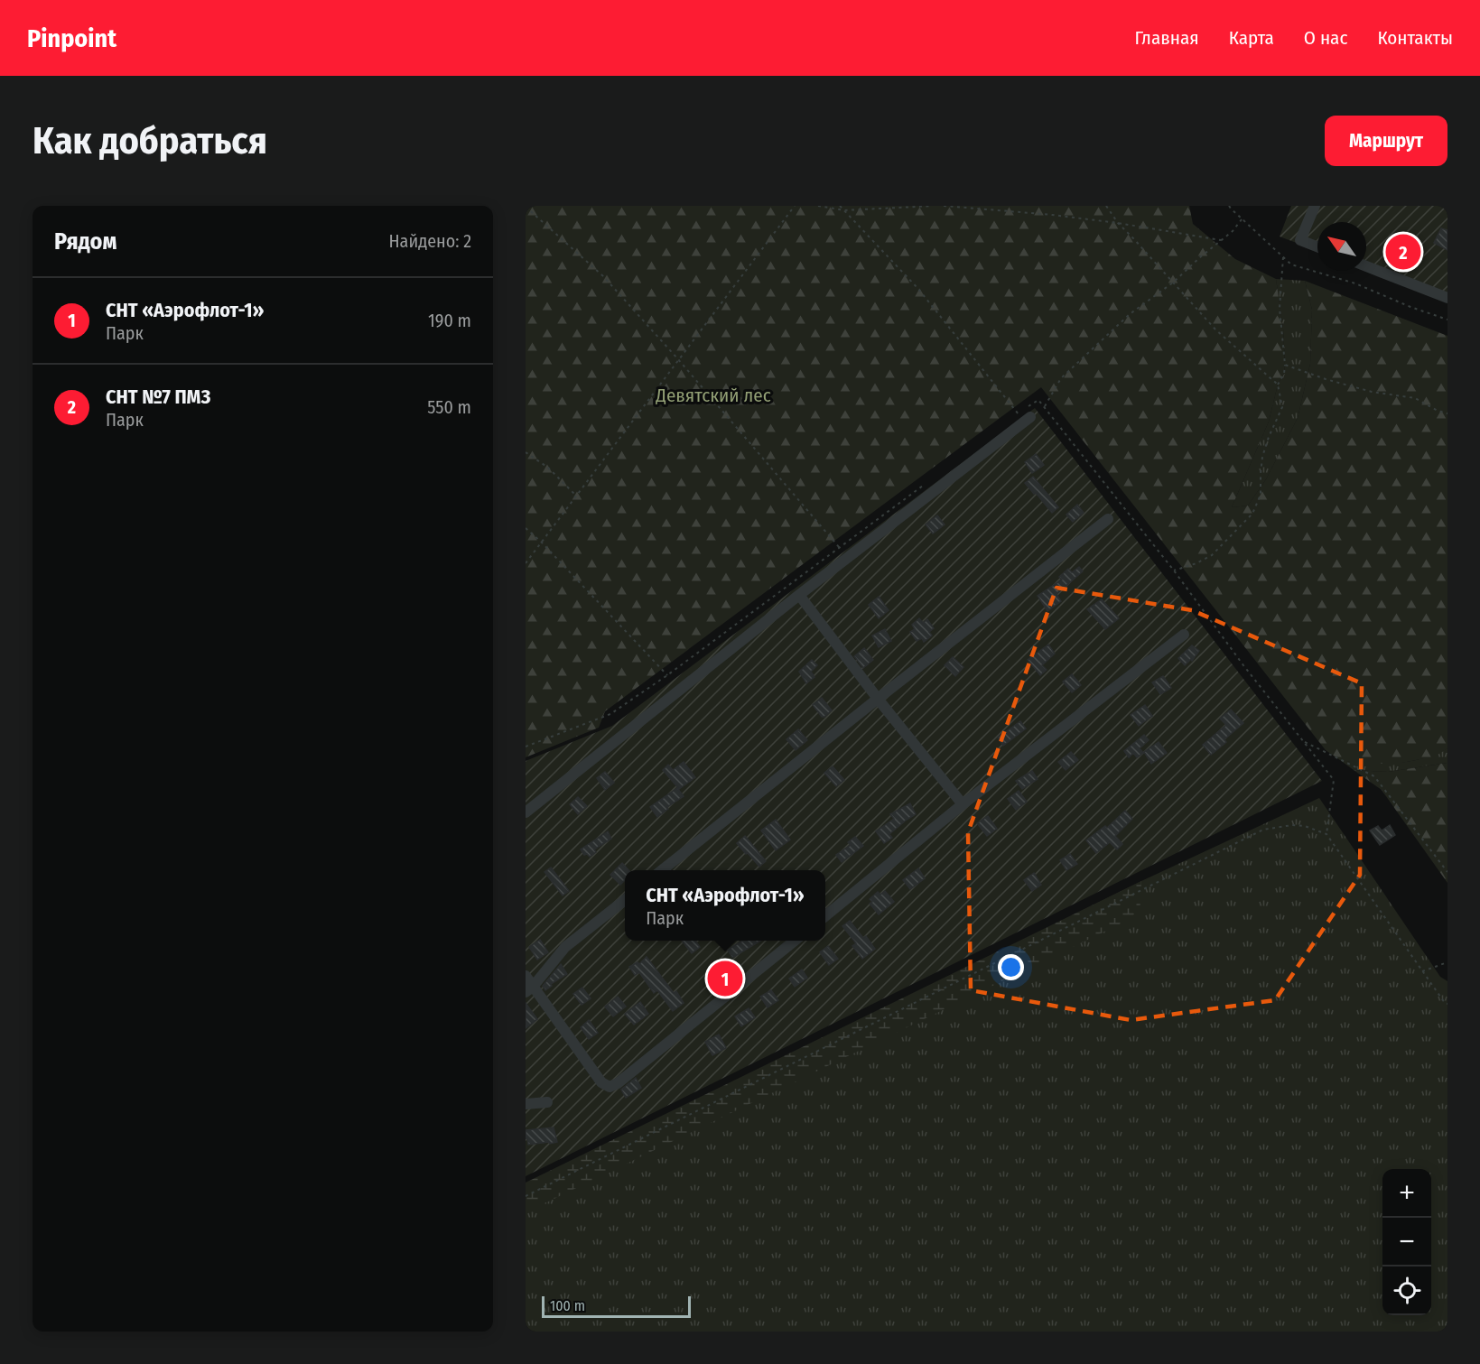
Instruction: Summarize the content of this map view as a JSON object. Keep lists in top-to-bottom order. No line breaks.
{"parks":["Девятский лес"],"scale_bar":"100 m","north":"top left","page":{"header":"Pinpoint","nav":["Главная","Карта","О нас","Контакты"],"buttons":"Маршрут","title":"Как добраться","heading":["Рядом","Найдено: 2"],"pins":["2","1"],"list":[{"mark":"1","name":"СНТ «Аэрофлот-1»","note":"Парк","value":"190 m"},{"mark":"2","name":"СНТ №7 ПМЗ","note":"Парк","value":"550 m"}],"popup":["СНТ «Аэрофлот-1»","Парк"],"map_buttons":["+","−"],"scale":"100 m"}}
